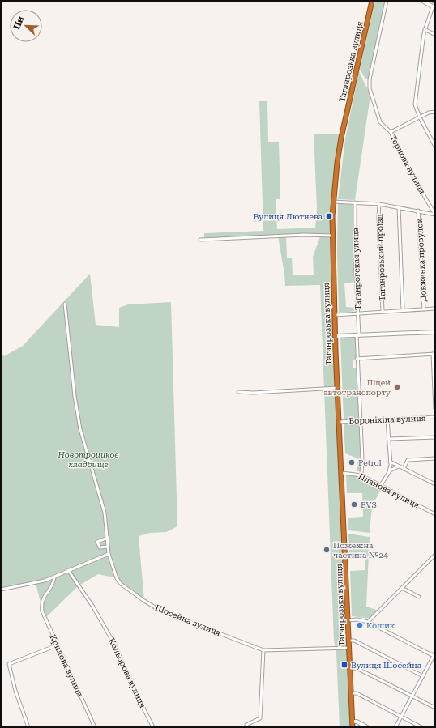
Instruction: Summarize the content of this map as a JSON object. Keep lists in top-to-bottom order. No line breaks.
{"streets":{"highway":["Таганрозька вулиця"],"street":["Тернова вулиця","Таганрозький проїзд","Довженка провулок","Таганрогская улица","Вороніхіна вулиця","Планова вулиця","Шосейна вулиця","Крилова вулиця","Кольорова вулиця"]},"crossings":[["Таганрозька вулиця","Вороніхіна вулиця"],["Таганрозька вулиця","Планова вулиця"],["Таганрозька вулиця","Шосейна вулиця"],["Таганрогская улица","Вороніхіна вулиця"],["Таганрогская улица","Планова вулиця"]],"parks":["Новотроицкое кладбище"],"places":{"transit":["Вулиця Лютнева","Вулиця Шосейна"],"other":["Ліцей автотранспорту","Petrol","BVS","Пожежна частина №24","Кошик"]},"north":"top left"}
